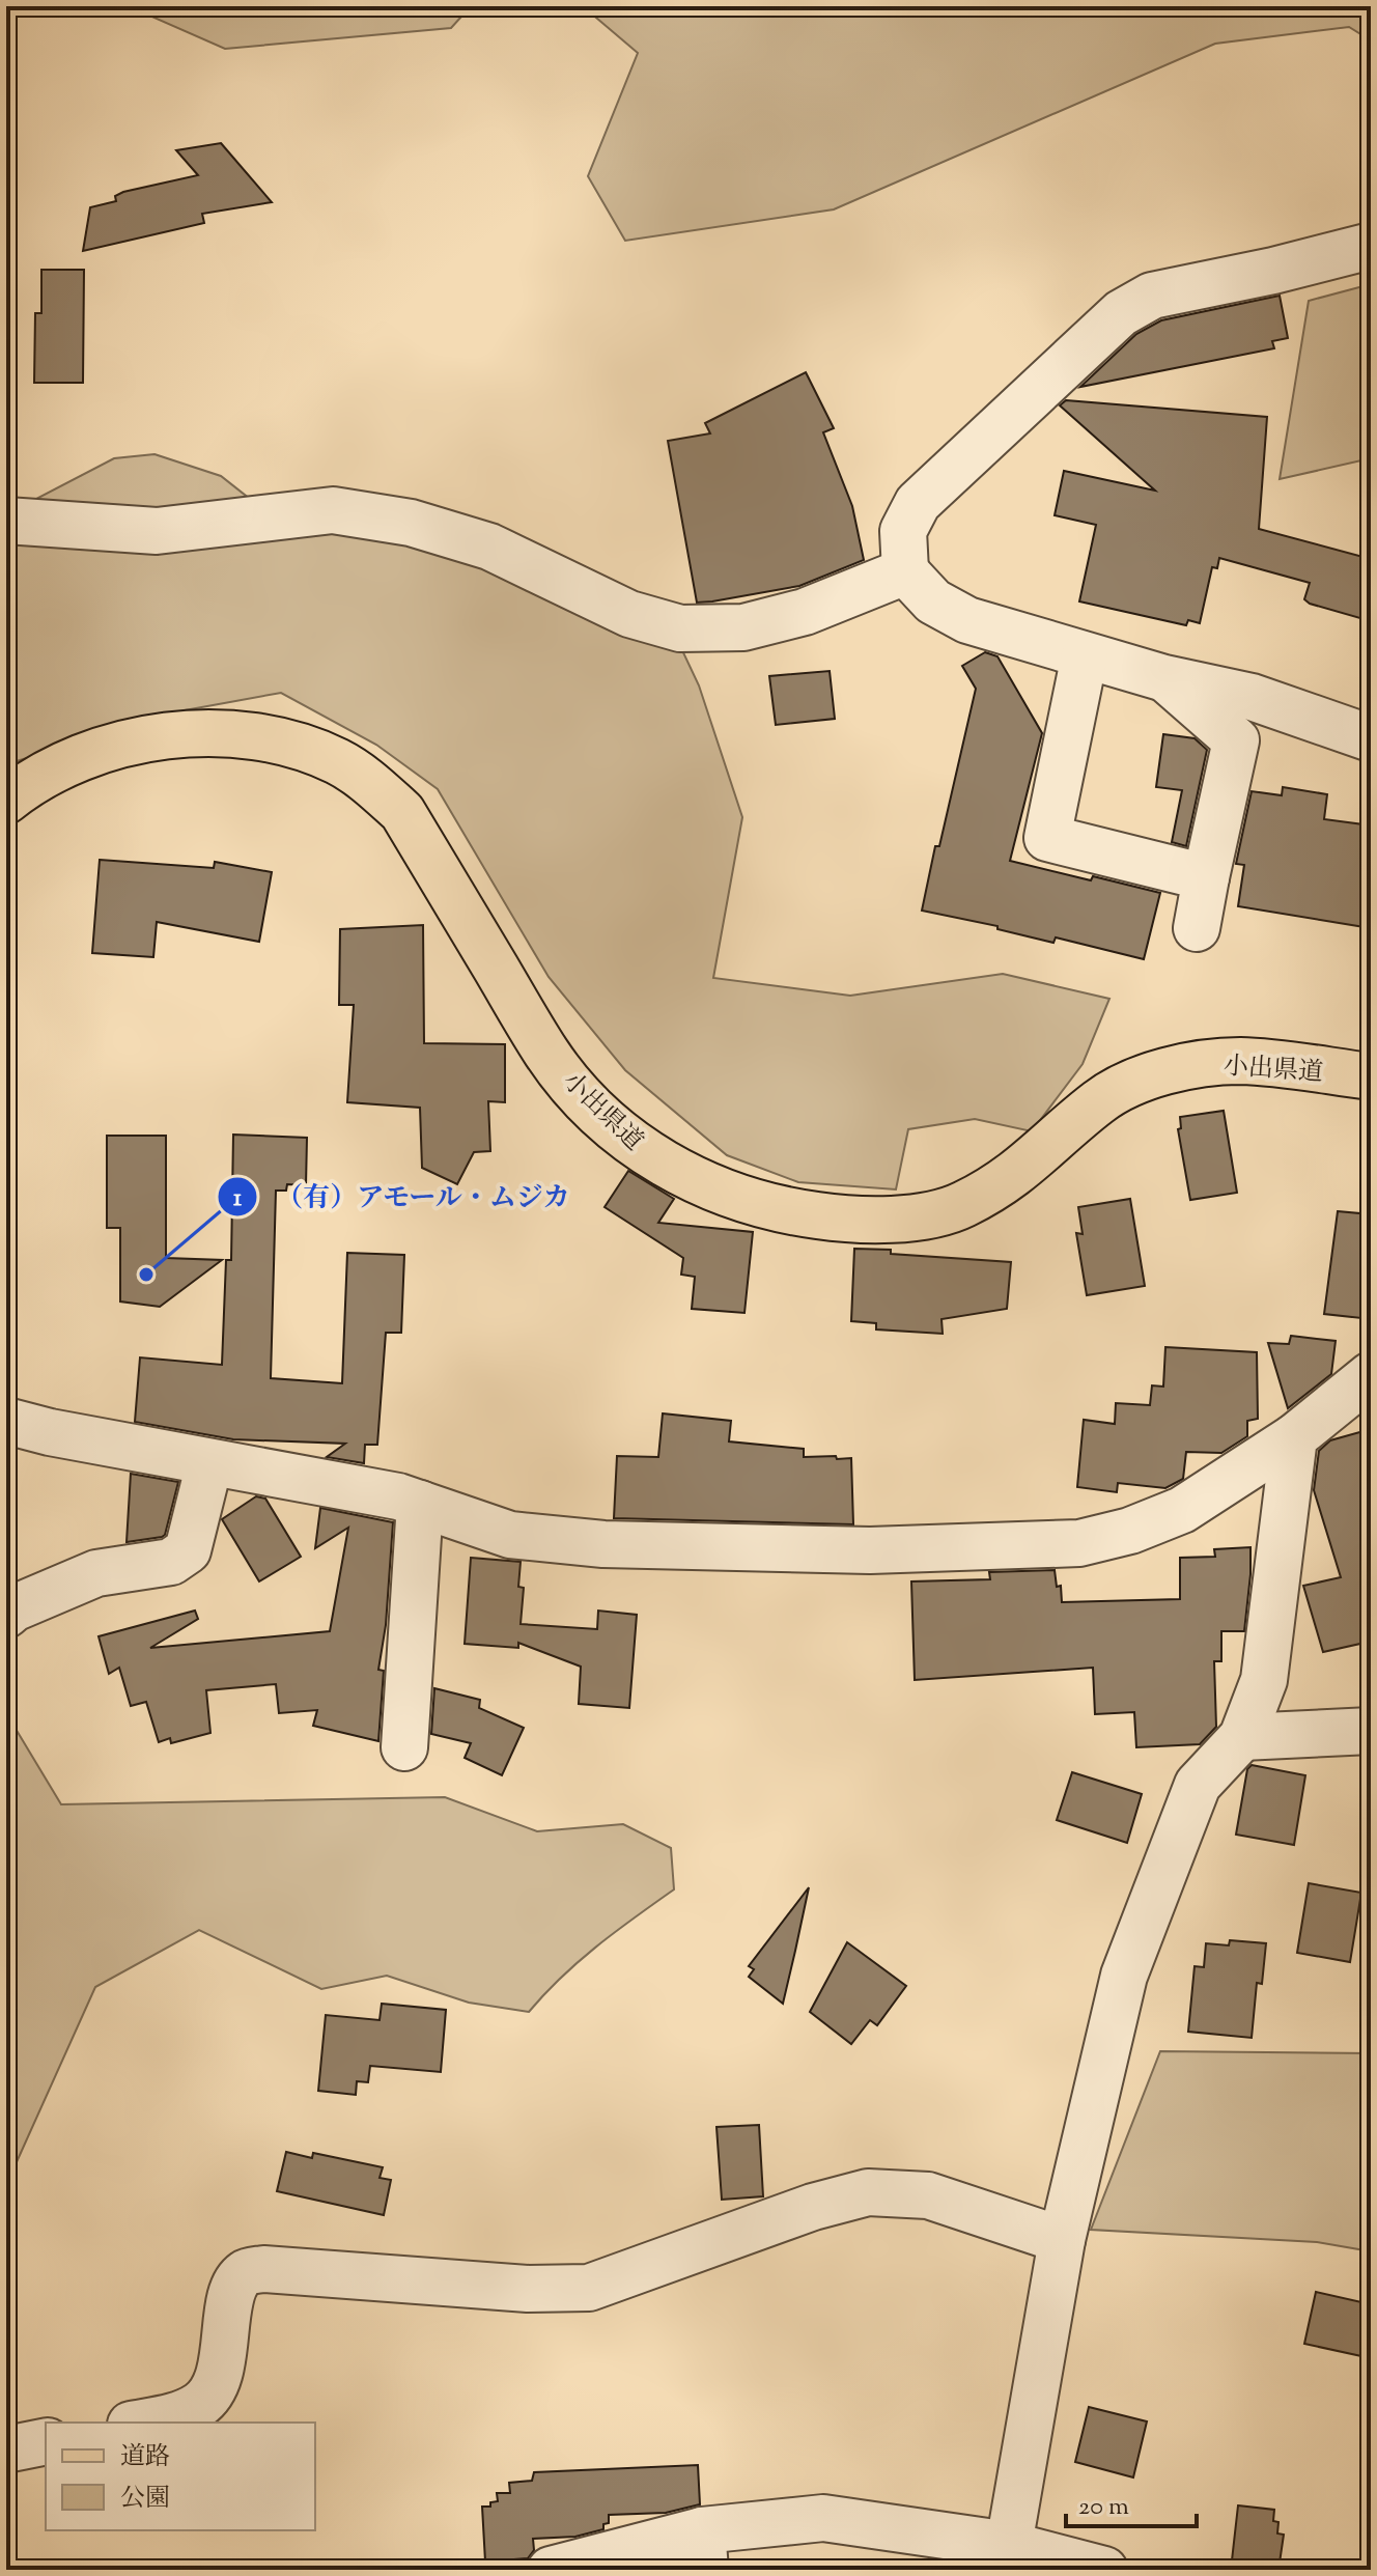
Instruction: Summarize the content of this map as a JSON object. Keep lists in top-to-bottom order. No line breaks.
{"streets":{"main road":["小出県道"]},"places":["（有）アモール・ムジカ"],"legend":["道路","公園"],"scale_bar":"20 m"}
